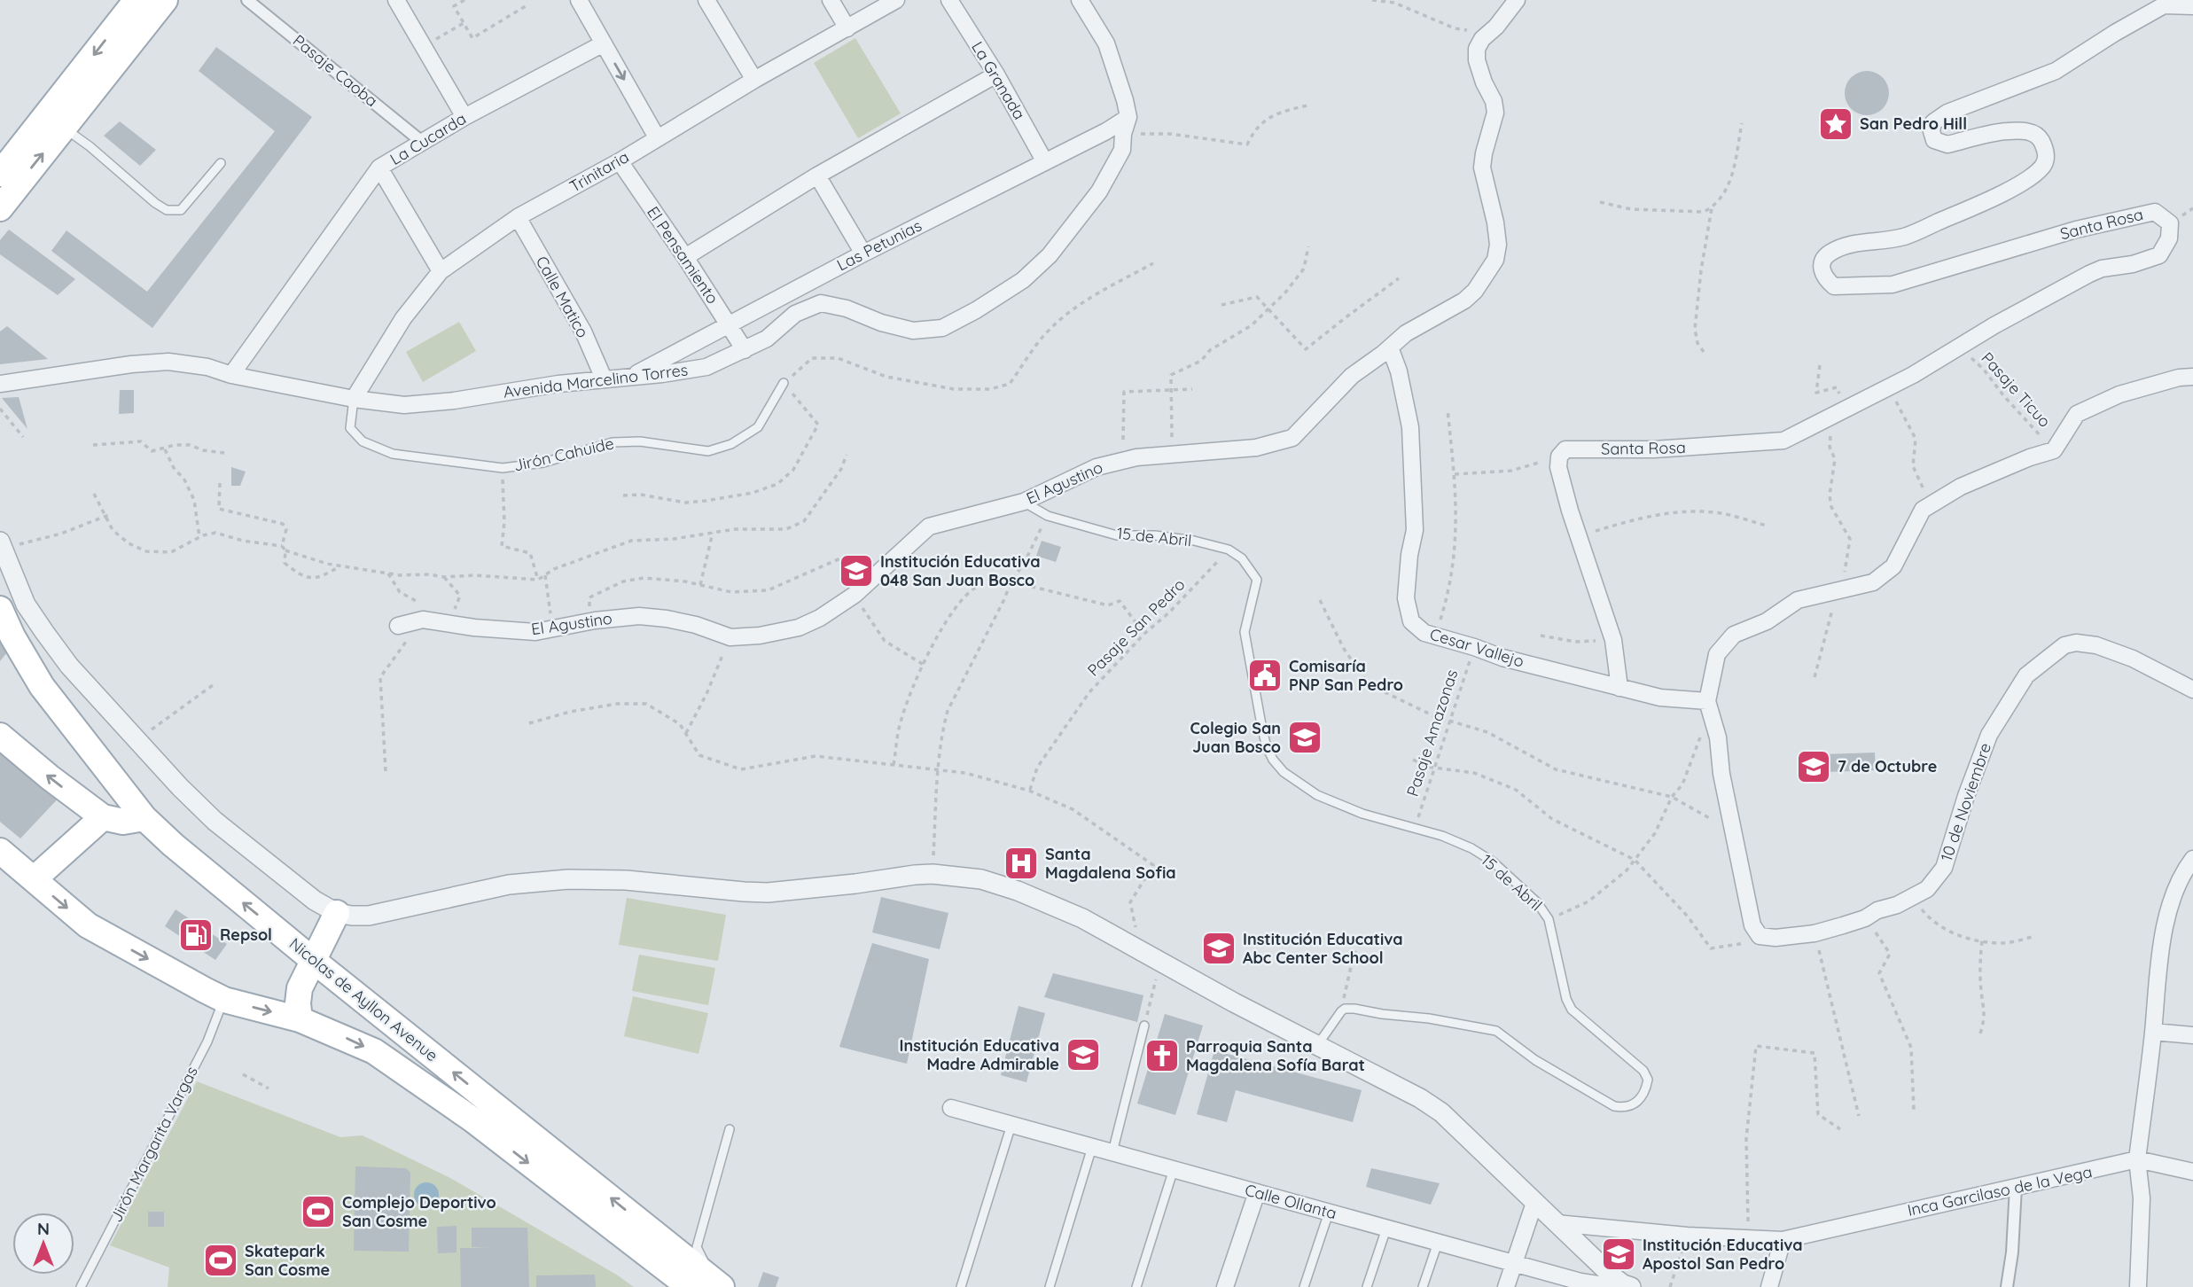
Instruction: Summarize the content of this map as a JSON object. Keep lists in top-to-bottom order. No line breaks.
{"streets":{"main road":["Nicolas de Ayllon Avenue"],"street":["Pasaje Caoba","La Granada","La Cucarda","Trinitaria","Santa Rosa","Las Petunias","El Pensamiento","Calle Matico","Avenida Marcelino Torres","El Agustino","Cesar Vallejo","10 de Noviembre","Inca Garcilaso de la Vega","Calle Ollanta"],"lane":["Jirón Cahuide","15 de Abril","Jirón Margarita Vargas"],"path":["Pasaje Ticuo","Pasaje San Pedro","Pasaje Amazonas"]},"crossings":[["Pasaje Caoba","La Cucarda"],["La Granada","Las Petunias"],["La Cucarda","Avenida Marcelino Torres"],["Trinitaria","El Pensamiento"],["Trinitaria","Calle Matico"],["Trinitaria","Avenida Marcelino Torres"],["Trinitaria","Jirón Cahuide"],["Santa Rosa","Pasaje Ticuo"],["Las Petunias","El Pensamiento"],["Las Petunias","Avenida Marcelino Torres"],["El Pensamiento","Avenida Marcelino Torres"],["Calle Matico","Avenida Marcelino Torres"],["Avenida Marcelino Torres","Jirón Cahuide"],["El Agustino","15 de Abril"],["El Agustino","Cesar Vallejo"],["15 de Abril","Pasaje San Pedro"],["15 de Abril","Pasaje Amazonas"],["Cesar Vallejo","Pasaje Amazonas"],["Nicolas de Ayllon Avenue","Jirón Margarita Vargas"]],"places":{"place":["San Pedro Hill"],"school or university":["Institución Educativa 048 San Juan Bosco","Colegio San Juan Bosco","7 de Octubre","Institución Educativa Abc Center School","Institución Educativa Madre Admirable","Institución Educativa Apostol San Pedro"],"public building":["Comisaría PNP San Pedro"],"hospital":["Santa Magdalena Sofia"],"fuel station":["Repsol"],"church":["Parroquia Santa Magdalena Sofía Barat"],"sports":["Complejo Deportivo San Cosme","Skatepark San Cosme"]},"north":"top"}
